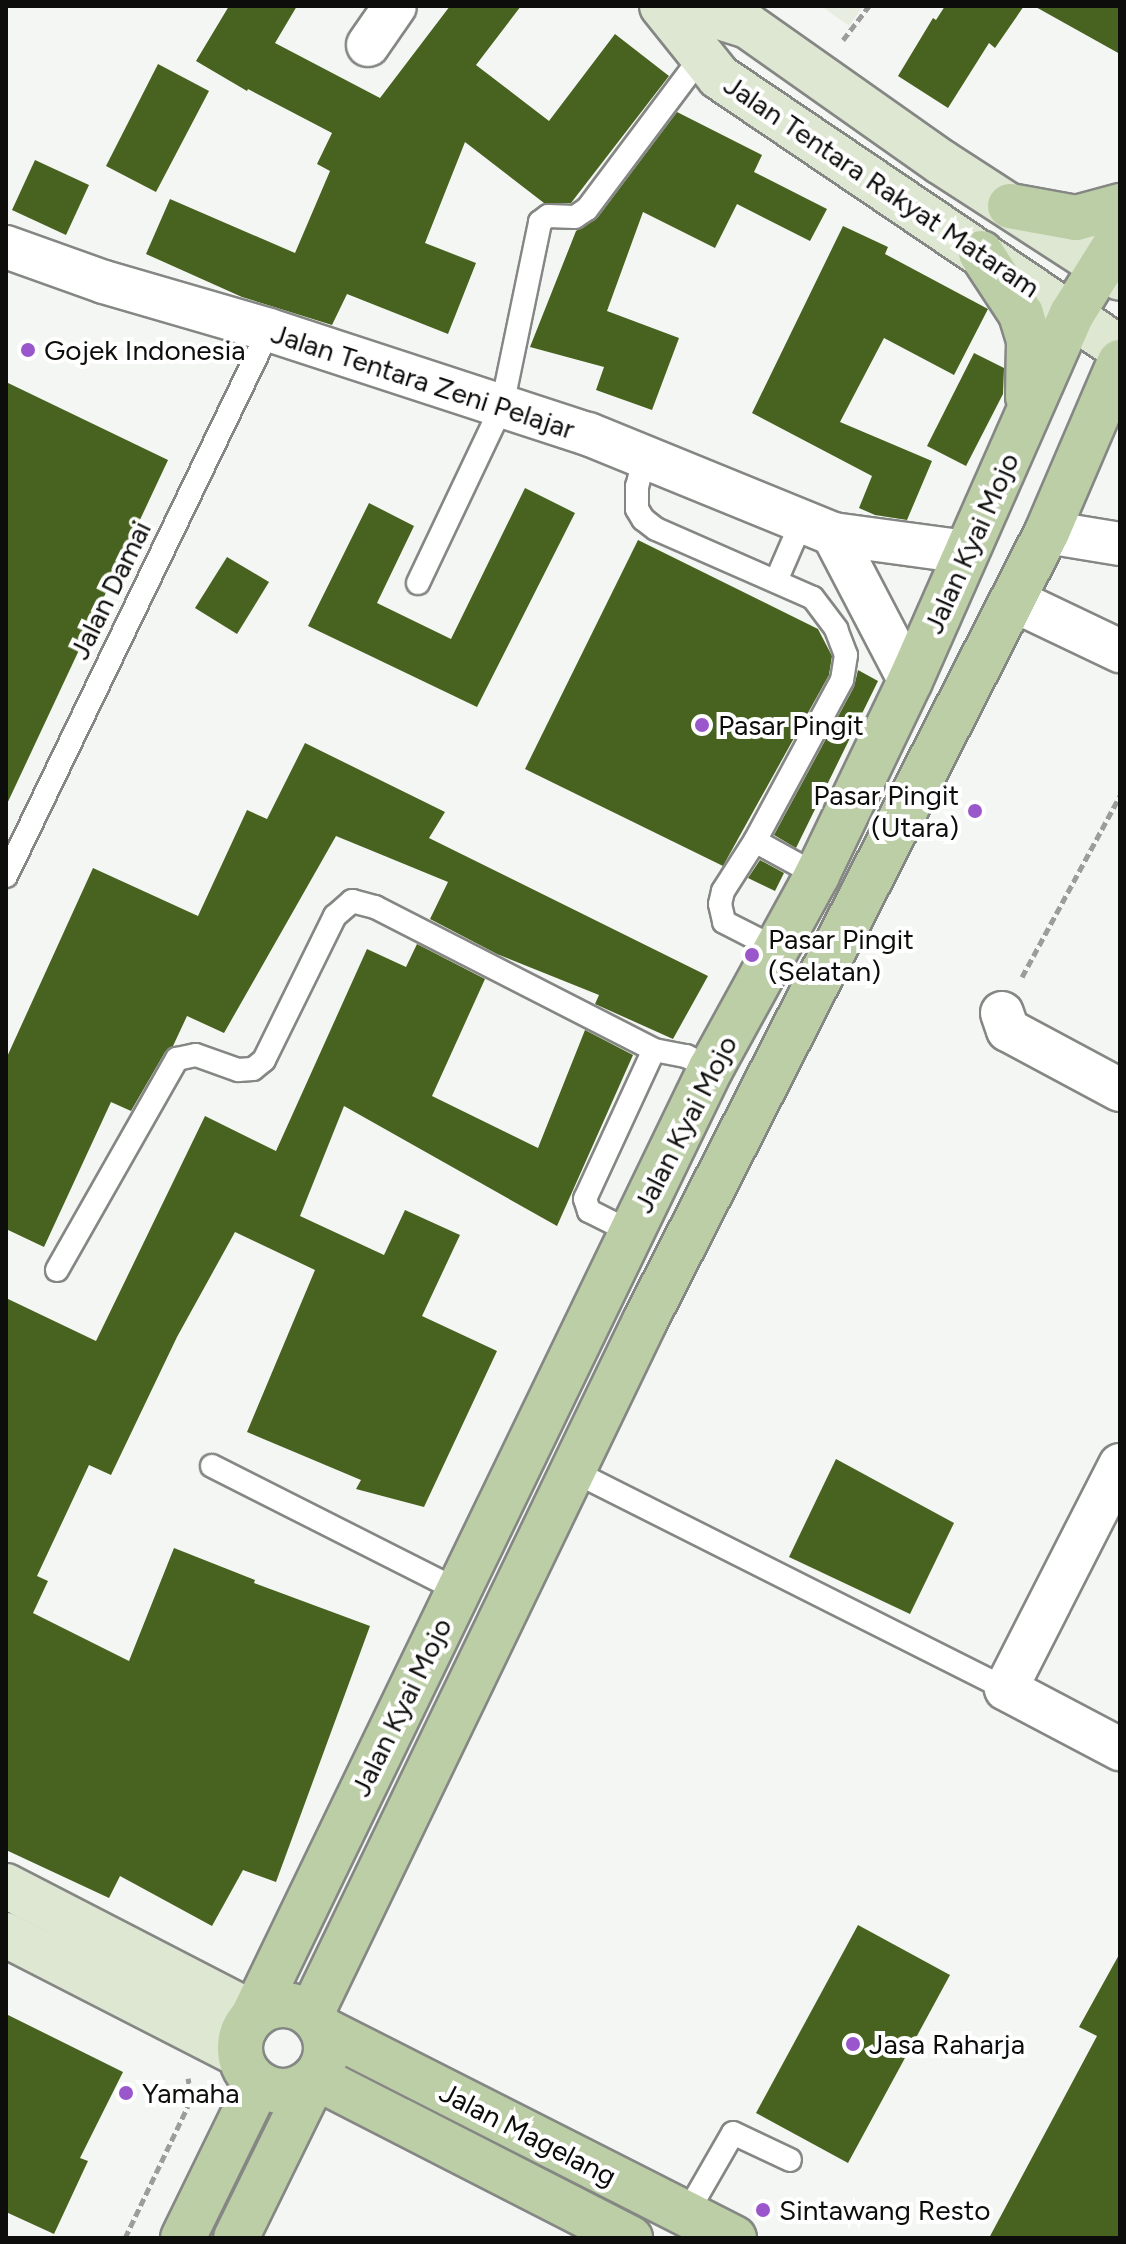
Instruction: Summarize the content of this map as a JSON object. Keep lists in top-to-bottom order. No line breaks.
{"streets":{"main road":["Jalan Kyai Mojo","Jalan Magelang"],"street":["Jalan Tentara Rakyat Mataram","Jalan Tentara Zeni Pelajar"],"lane":["Jalan Damai"]},"crossings":[["Jalan Tentara Rakyat Mataram","Jalan Kyai Mojo"],["Jalan Tentara Zeni Pelajar","Jalan Kyai Mojo"],["Jalan Tentara Zeni Pelajar","Jalan Damai"],["Jalan Kyai Mojo","Jalan Magelang"]],"places":["Gojek Indonesia","Pasar Pingit","Pasar Pingit (Utara)","Pasar Pingit (Selatan)","Jasa Raharja","Yamaha","Sintawang Resto"]}
